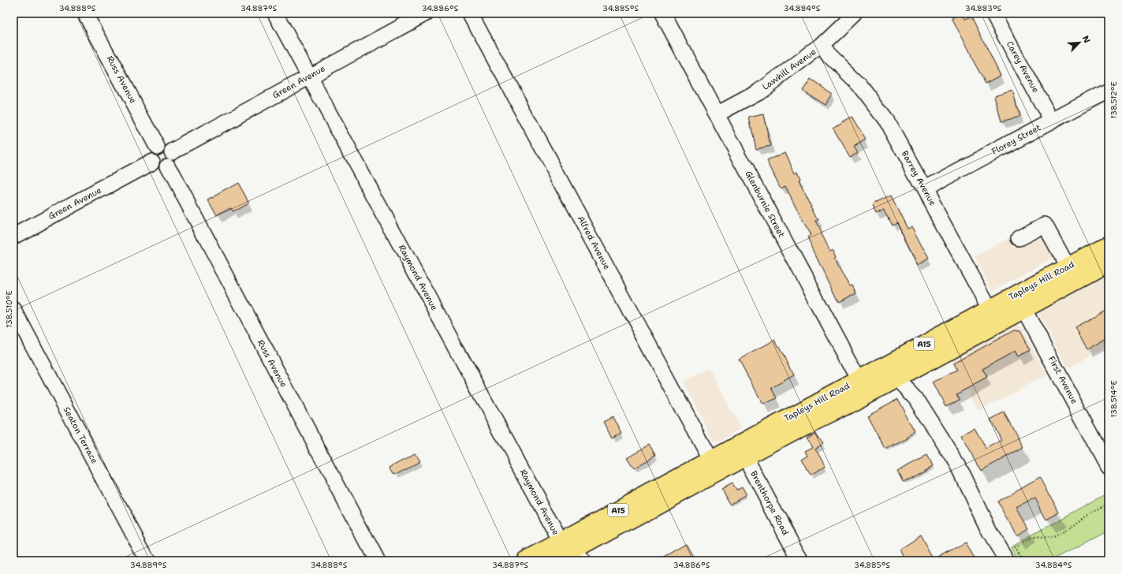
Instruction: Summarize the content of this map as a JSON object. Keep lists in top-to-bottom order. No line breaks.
{"streets":{"main road":["Tapleys Hill Road","A15"],"street":["Carey Avenue","Lawhill Avenue","Russ Avenue","Green Avenue","Florey Street","Barrey Avenue","Glenburnie Street","Alfred Avenue","Raymond Avenue","First Avenue","Seaton Terrace","Brenthorpe Road"]},"crossings":[["Carey Avenue","Florey Street"],["Lawhill Avenue","Barrey Avenue"],["Lawhill Avenue","Glenburnie Street"],["Russ Avenue","Green Avenue"],["Green Avenue","Raymond Avenue"],["Florey Street","Barrey Avenue"],["Barrey Avenue","Tapleys Hill Road"],["Glenburnie Street","Tapleys Hill Road"],["Alfred Avenue","Tapleys Hill Road"],["Raymond Avenue","Tapleys Hill Road"],["Tapleys Hill Road","First Avenue"],["Tapleys Hill Road","Brenthorpe Road"]],"north":"top right","coordinates":["34.888°S","34.887°S","34.886°S","34.885°S","34.884°S","34.883°S","138.512°E","138.510°E","138.514°E","34.889°S"]}
